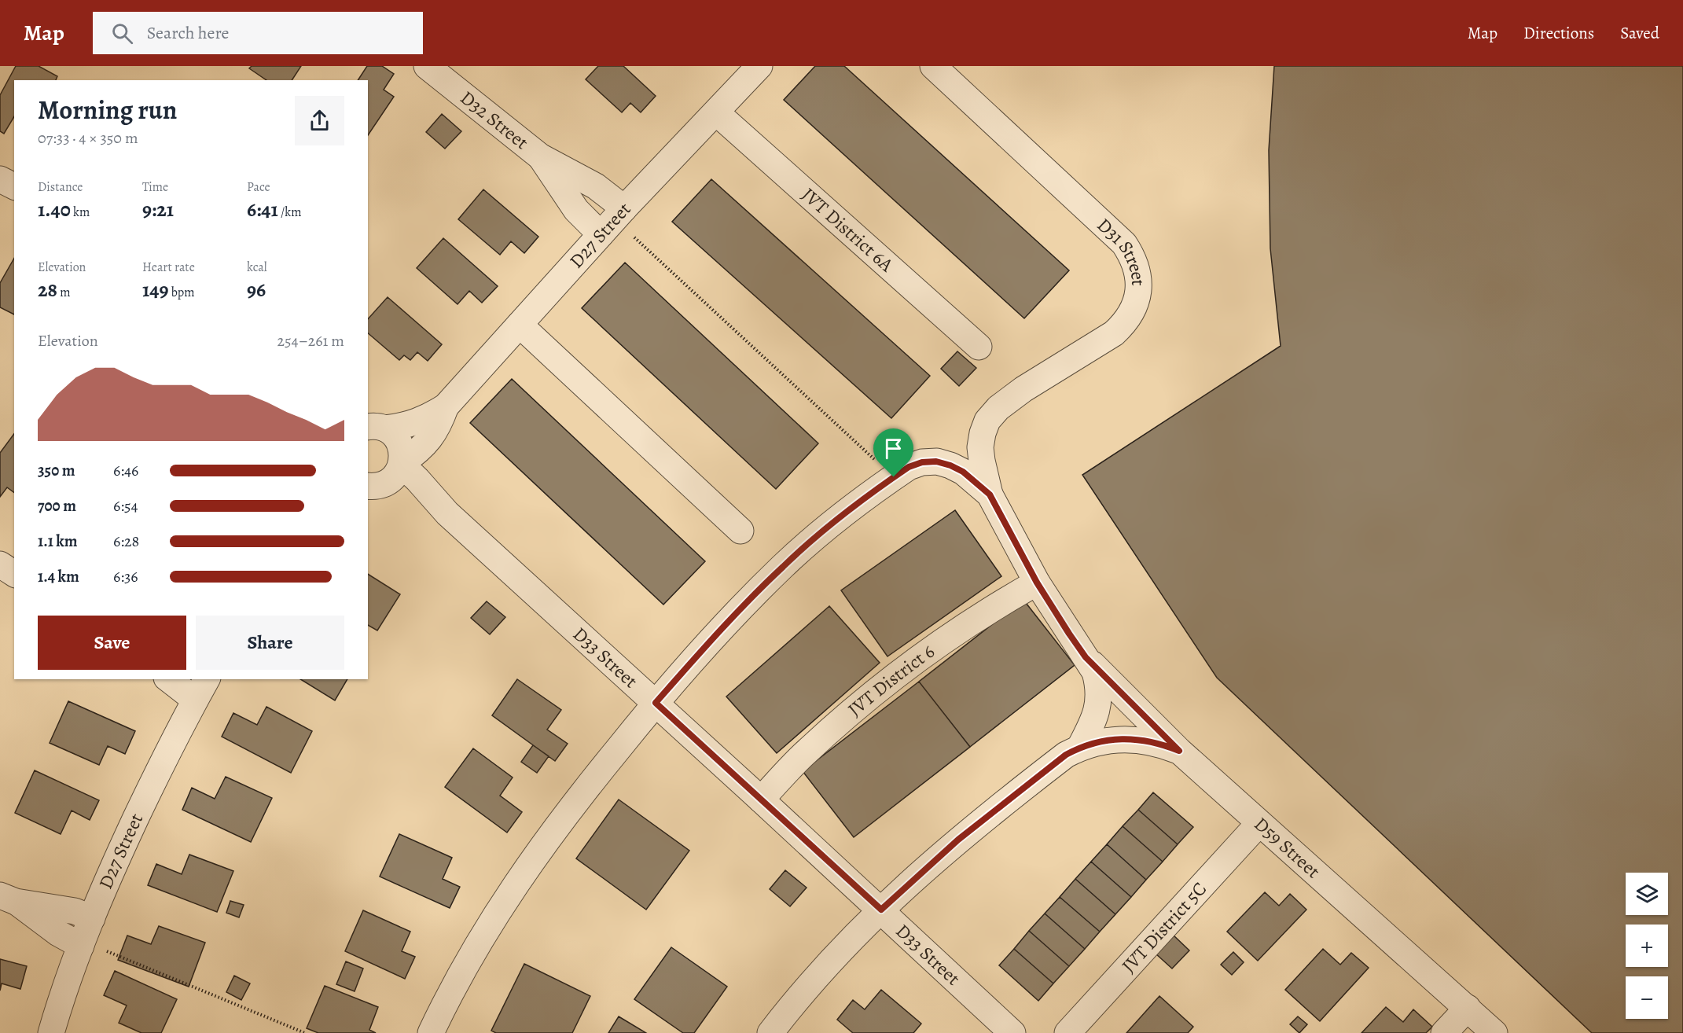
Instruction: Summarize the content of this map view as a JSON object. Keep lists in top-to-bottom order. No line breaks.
{"streets":{"street":["D32 Street","JVT District 6A","D27 Street","D31 Street","D33 Street","JVT District 6","D59 Street","JVT District 5C"]},"crossings":[["D32 Street","D27 Street"],["JVT District 6A","D27 Street"],["D27 Street","D33 Street"],["D33 Street","JVT District 6"],["D59 Street","JVT District 5C"]],"page":{"header":"Map","search":"Search here","nav":["Map","Directions","Saved"],"heading":["Morning run","07:33 · 4 × 350 m"],"stats":[["Distance","1.40 km"],["Time","9:21"],["Pace","6:41 /km"],["Elevation","28 m"],["Heart rate","149 bpm"],["kcal","96"]],"chart":["Elevation","254–261 m"],"list":[{"name":"350 m","note":"6:46"},{"name":"700 m","note":"6:54"},{"name":"1.1 km","note":"6:28"},{"name":"1.4 km","note":"6:36"}],"buttons":["Save","Share"],"map_buttons":["+","−"]}}
